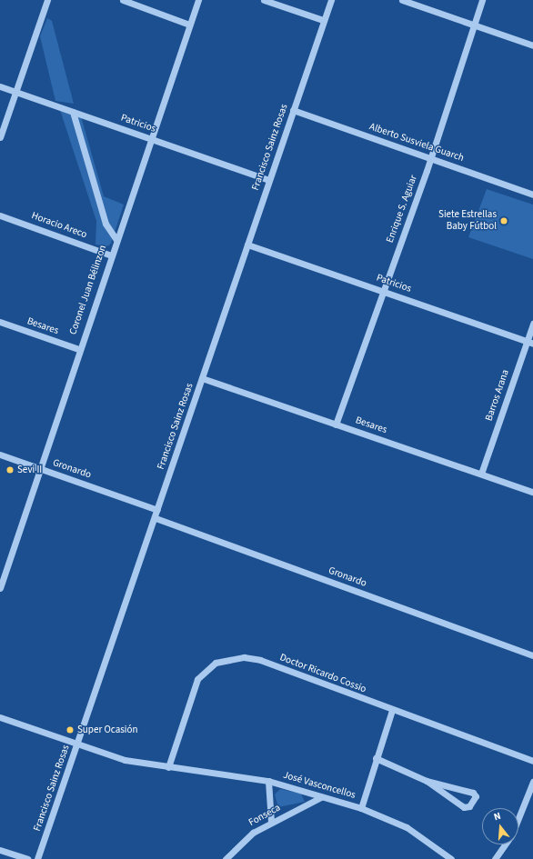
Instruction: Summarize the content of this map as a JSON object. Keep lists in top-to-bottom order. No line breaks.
{"streets":{"street":["Patricios","Alberto Susviela Guarch","Francisco Sainz Rosas","Enrique S. Aguiar","Horacio Areco","Coronel Juan Bélinzon","Besares","Barros Arana","Gronardo","Doctor Ricardo Cossio","José Vasconcellos","Fonseca"]},"crossings":[["Patricios","Francisco Sainz Rosas"],["Patricios","Enrique S. Aguiar"],["Patricios","Coronel Juan Bélinzon"],["Patricios","Barros Arana"],["Alberto Susviela Guarch","Francisco Sainz Rosas"],["Alberto Susviela Guarch","Enrique S. Aguiar"],["Francisco Sainz Rosas","Besares"],["Francisco Sainz Rosas","Gronardo"],["Francisco Sainz Rosas","José Vasconcellos"],["Enrique S. Aguiar","Besares"],["Horacio Areco","Coronel Juan Bélinzon"],["Coronel Juan Bélinzon","Besares"],["Coronel Juan Bélinzon","Gronardo"],["Besares","Barros Arana"],["Doctor Ricardo Cossio","José Vasconcellos"],["José Vasconcellos","Fonseca"]],"places":["Siete Estrellas Baby Fútbol","Sevi II","Super Ocasión"],"north":"top"}
